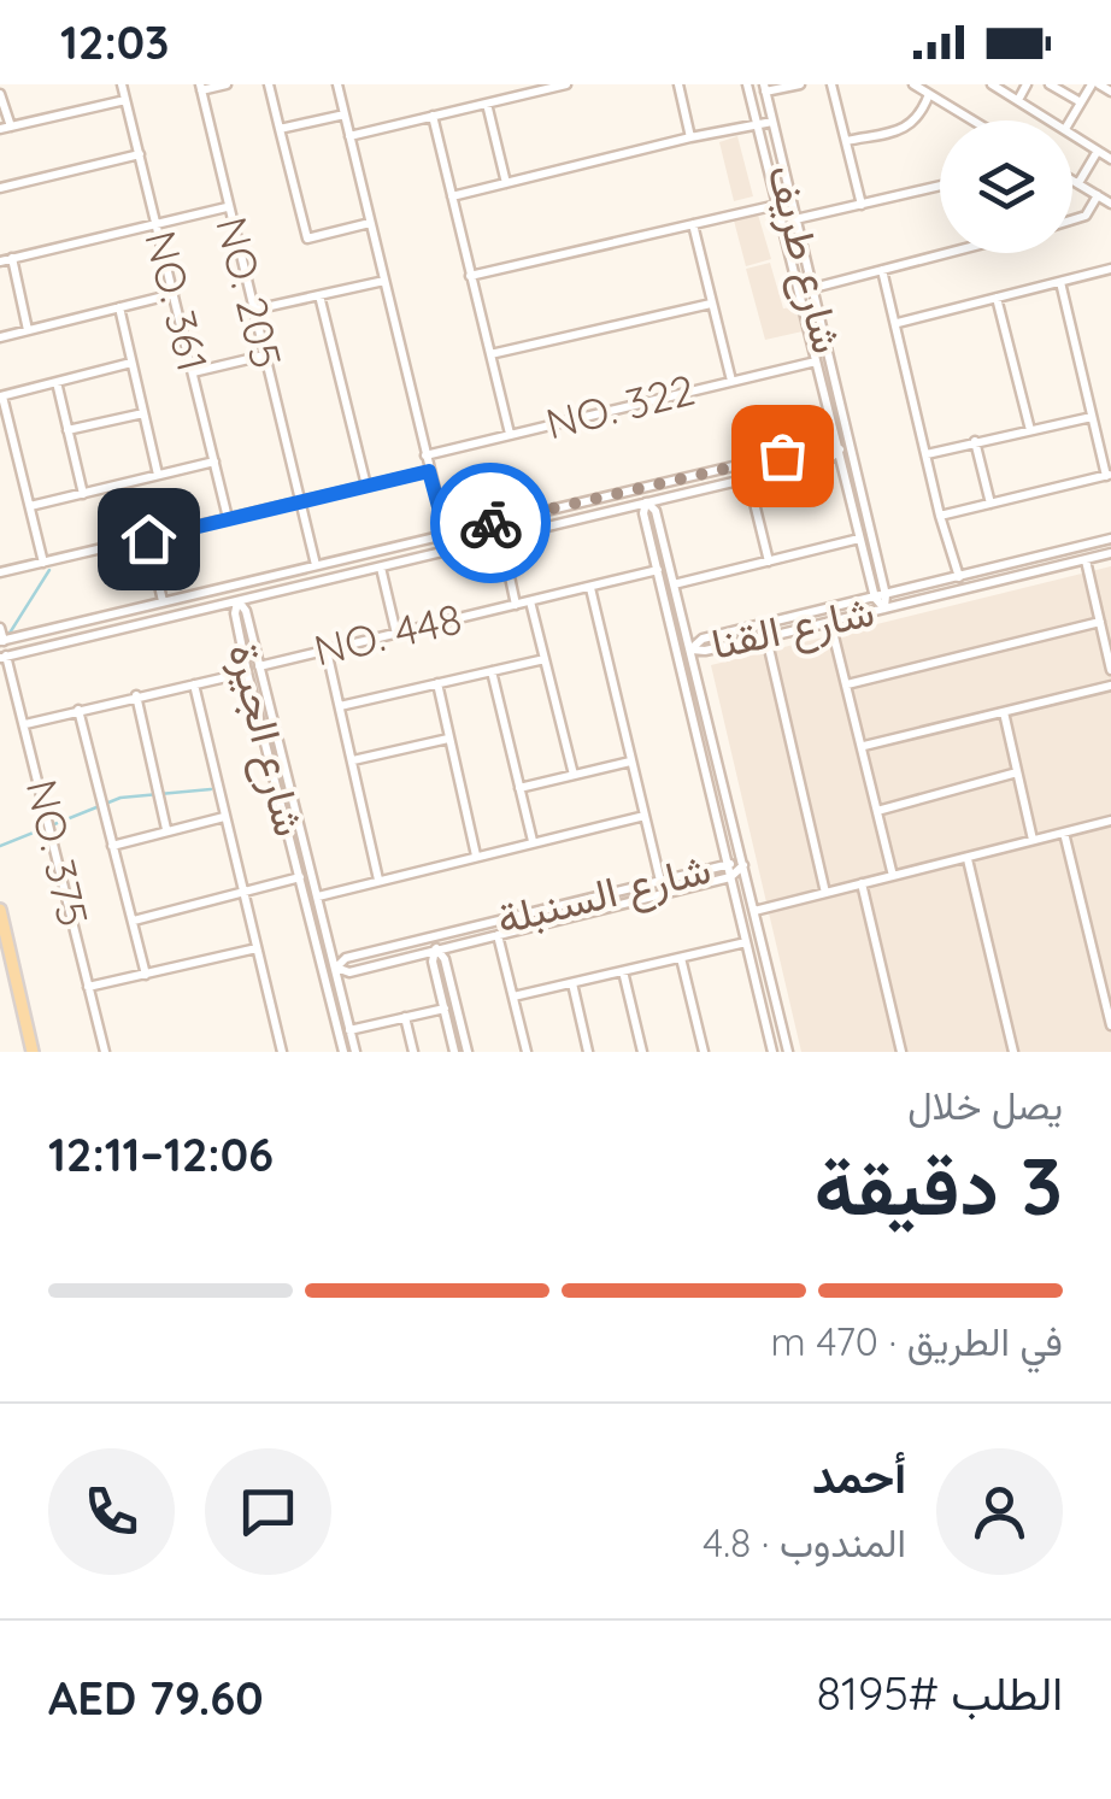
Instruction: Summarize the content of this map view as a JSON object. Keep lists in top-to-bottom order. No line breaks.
{"streets":{"street":["شارع طريف","NO. 205","NO. 361","NO. 322","شارع القنا","NO. 448","شارع الجيرة","NO. 375","شارع السنبلة"]},"crossings":[["شارع طريف","NO. 322"],["شارع طريف","شارع القنا"],["NO. 448","شارع الجيرة"],["شارع الجيرة","شارع السنبلة"]],"page":{"status":"12:03","heading":["3 دقيقة","يصل خلال","12:06–12:11"],"panel":["أحمد","المندوب · 4.8","الطلب #8195","AED 79.60"],"bar":"في الطريق · 470 m"}}
